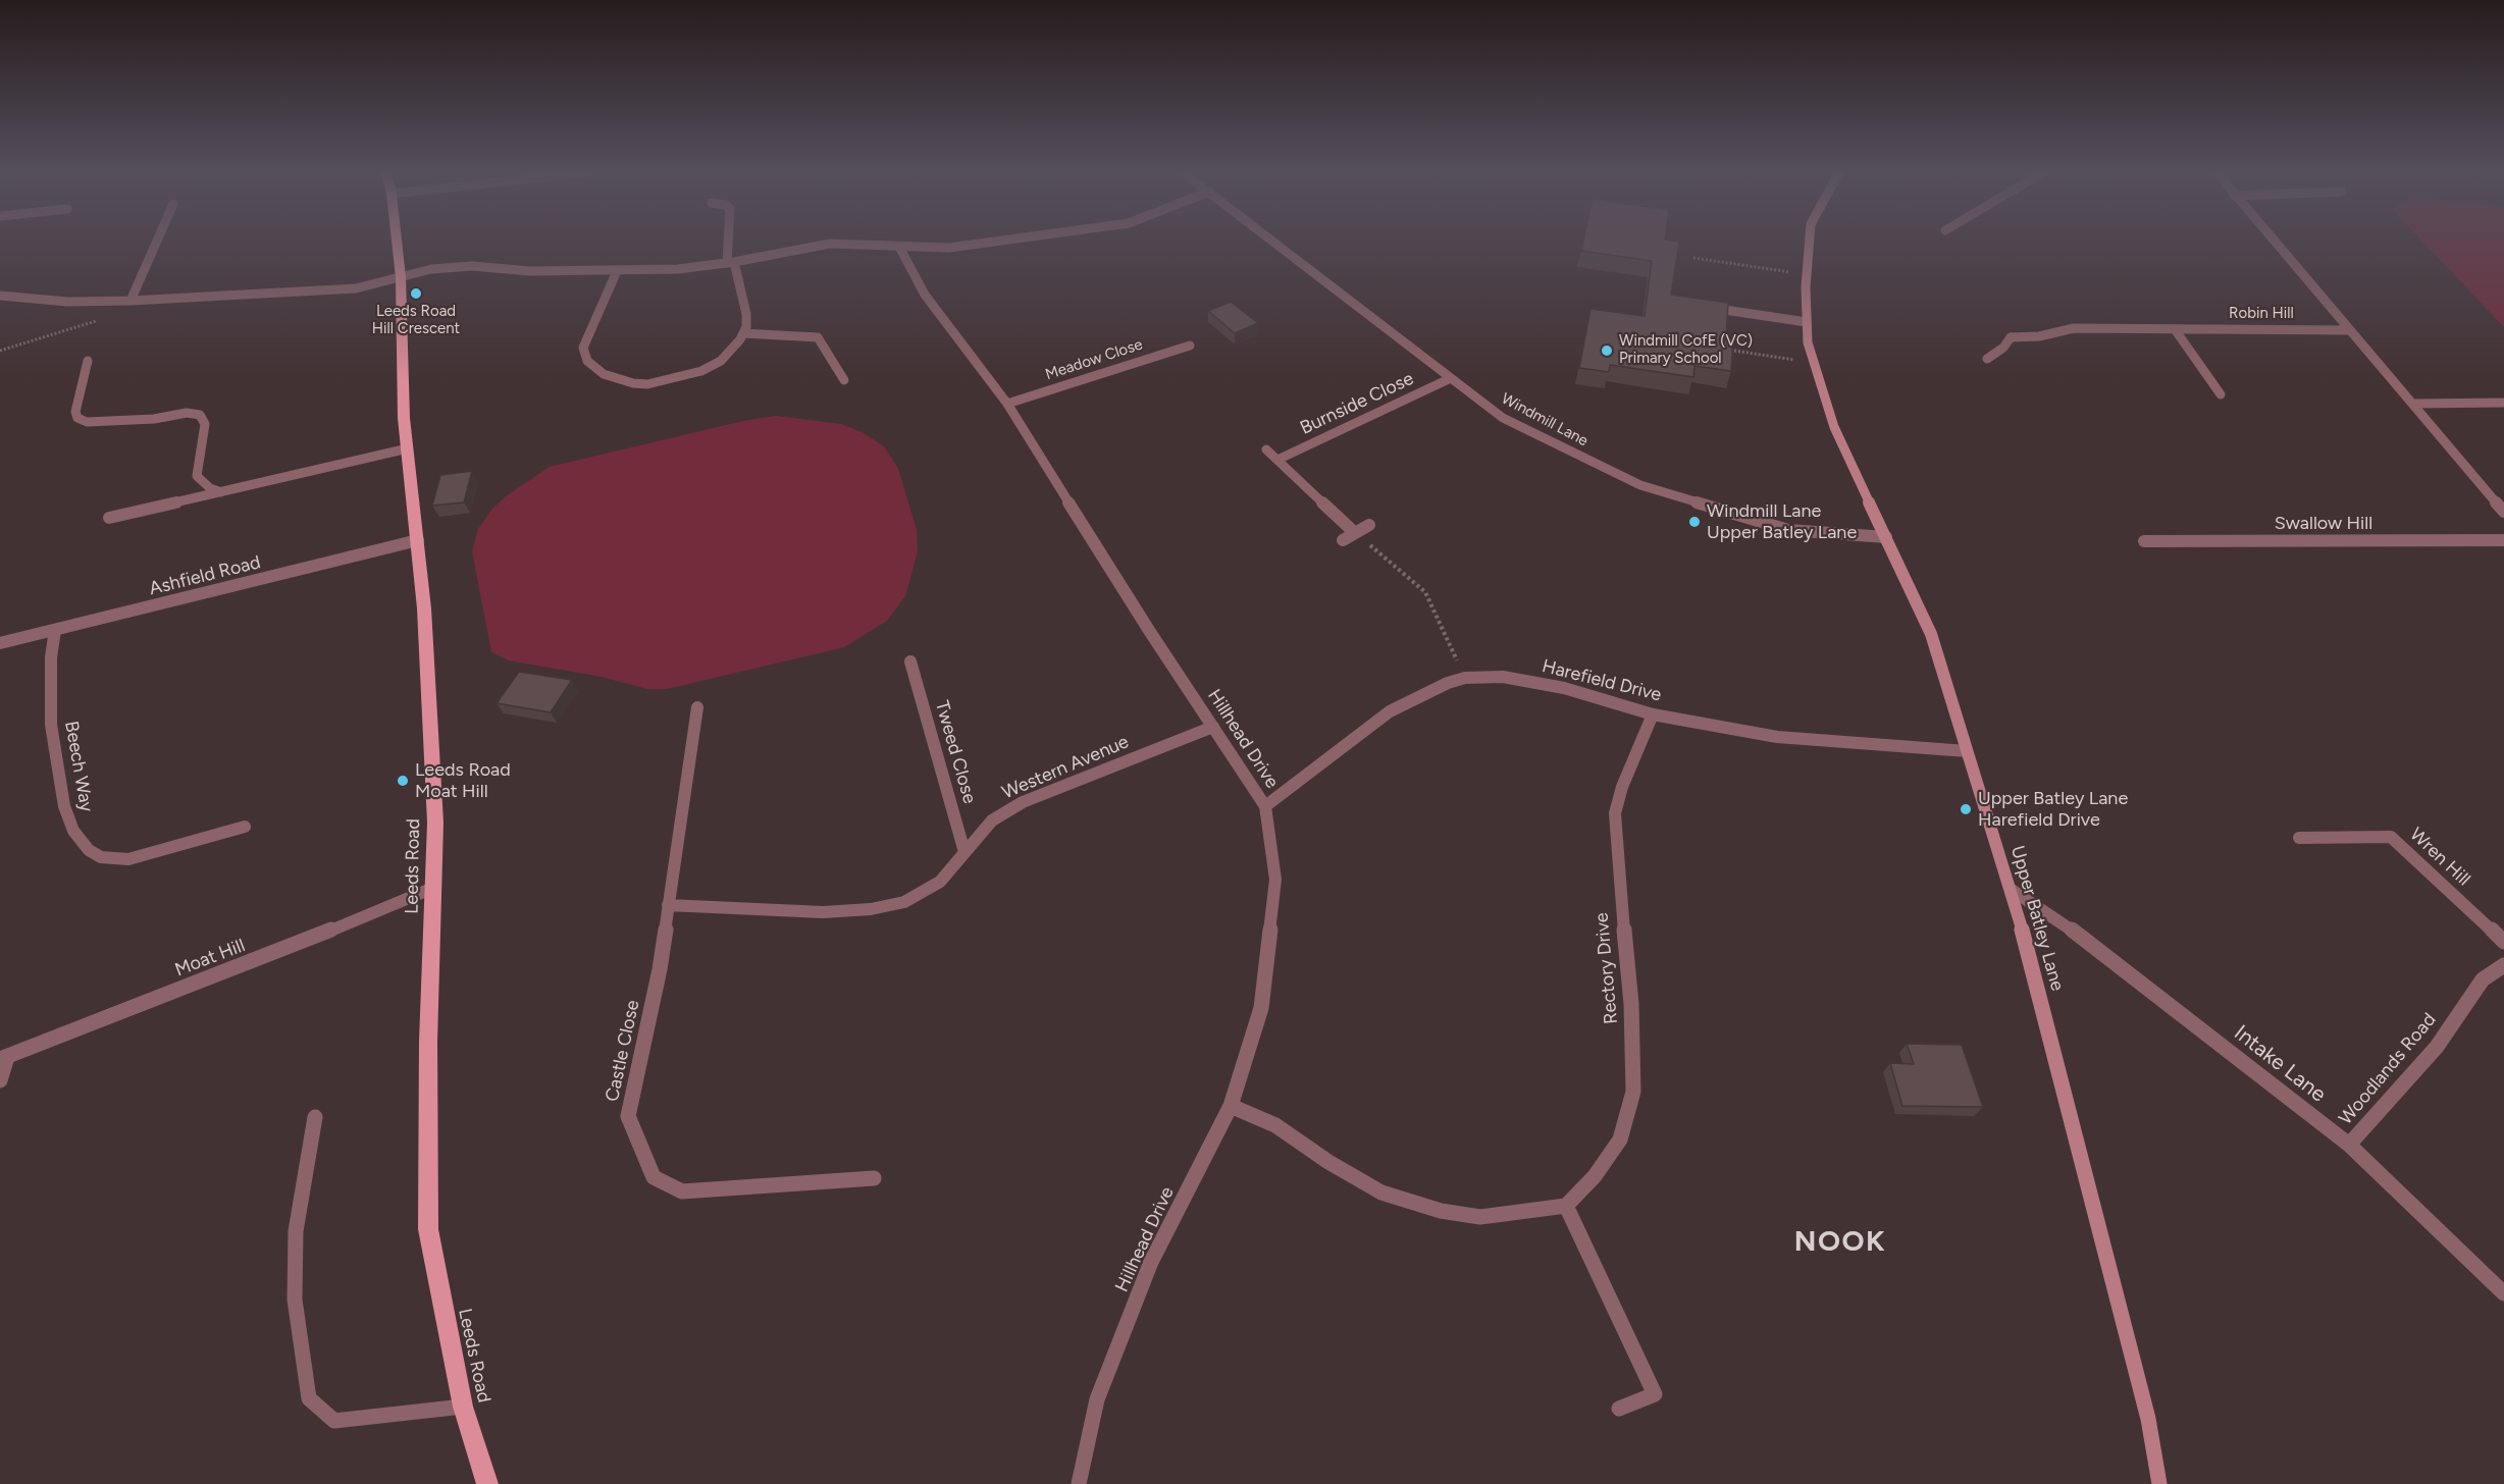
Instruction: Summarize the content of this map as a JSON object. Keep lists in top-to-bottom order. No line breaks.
{"streets":{"main road":["Leeds Road"],"street":["Robin Hill","Meadow Close","Burnside Close","Windmill Lane","Swallow Hill","Ashfield Road","Harefield Drive","Hillhead Drive","Tweed Close","Beech Way","Western Avenue","Wren Hill","Upper Batley Lane","Moat Hill","Rectory Drive","Castle Close","Intake Lane","Woodlands Road"]},"crossings":[["Meadow Close","Hillhead Drive"],["Burnside Close","Windmill Lane"],["Windmill Lane","Upper Batley Lane"],["Ashfield Road","Beech Way"],["Ashfield Road","Leeds Road"],["Harefield Drive","Hillhead Drive"],["Harefield Drive","Upper Batley Lane"],["Harefield Drive","Rectory Drive"],["Hillhead Drive","Western Avenue"],["Tweed Close","Western Avenue"],["Western Avenue","Castle Close"],["Leeds Road","Moat Hill"],["Upper Batley Lane","Intake Lane"],["Intake Lane","Woodlands Road"]],"districts":["NOOK"],"places":["Leeds Road Hill Crescent","Windmill CofE (VC) Primary School","Windmill Lane Upper Batley Lane","Leeds Road Moat Hill","Upper Batley Lane Harefield Drive"]}
